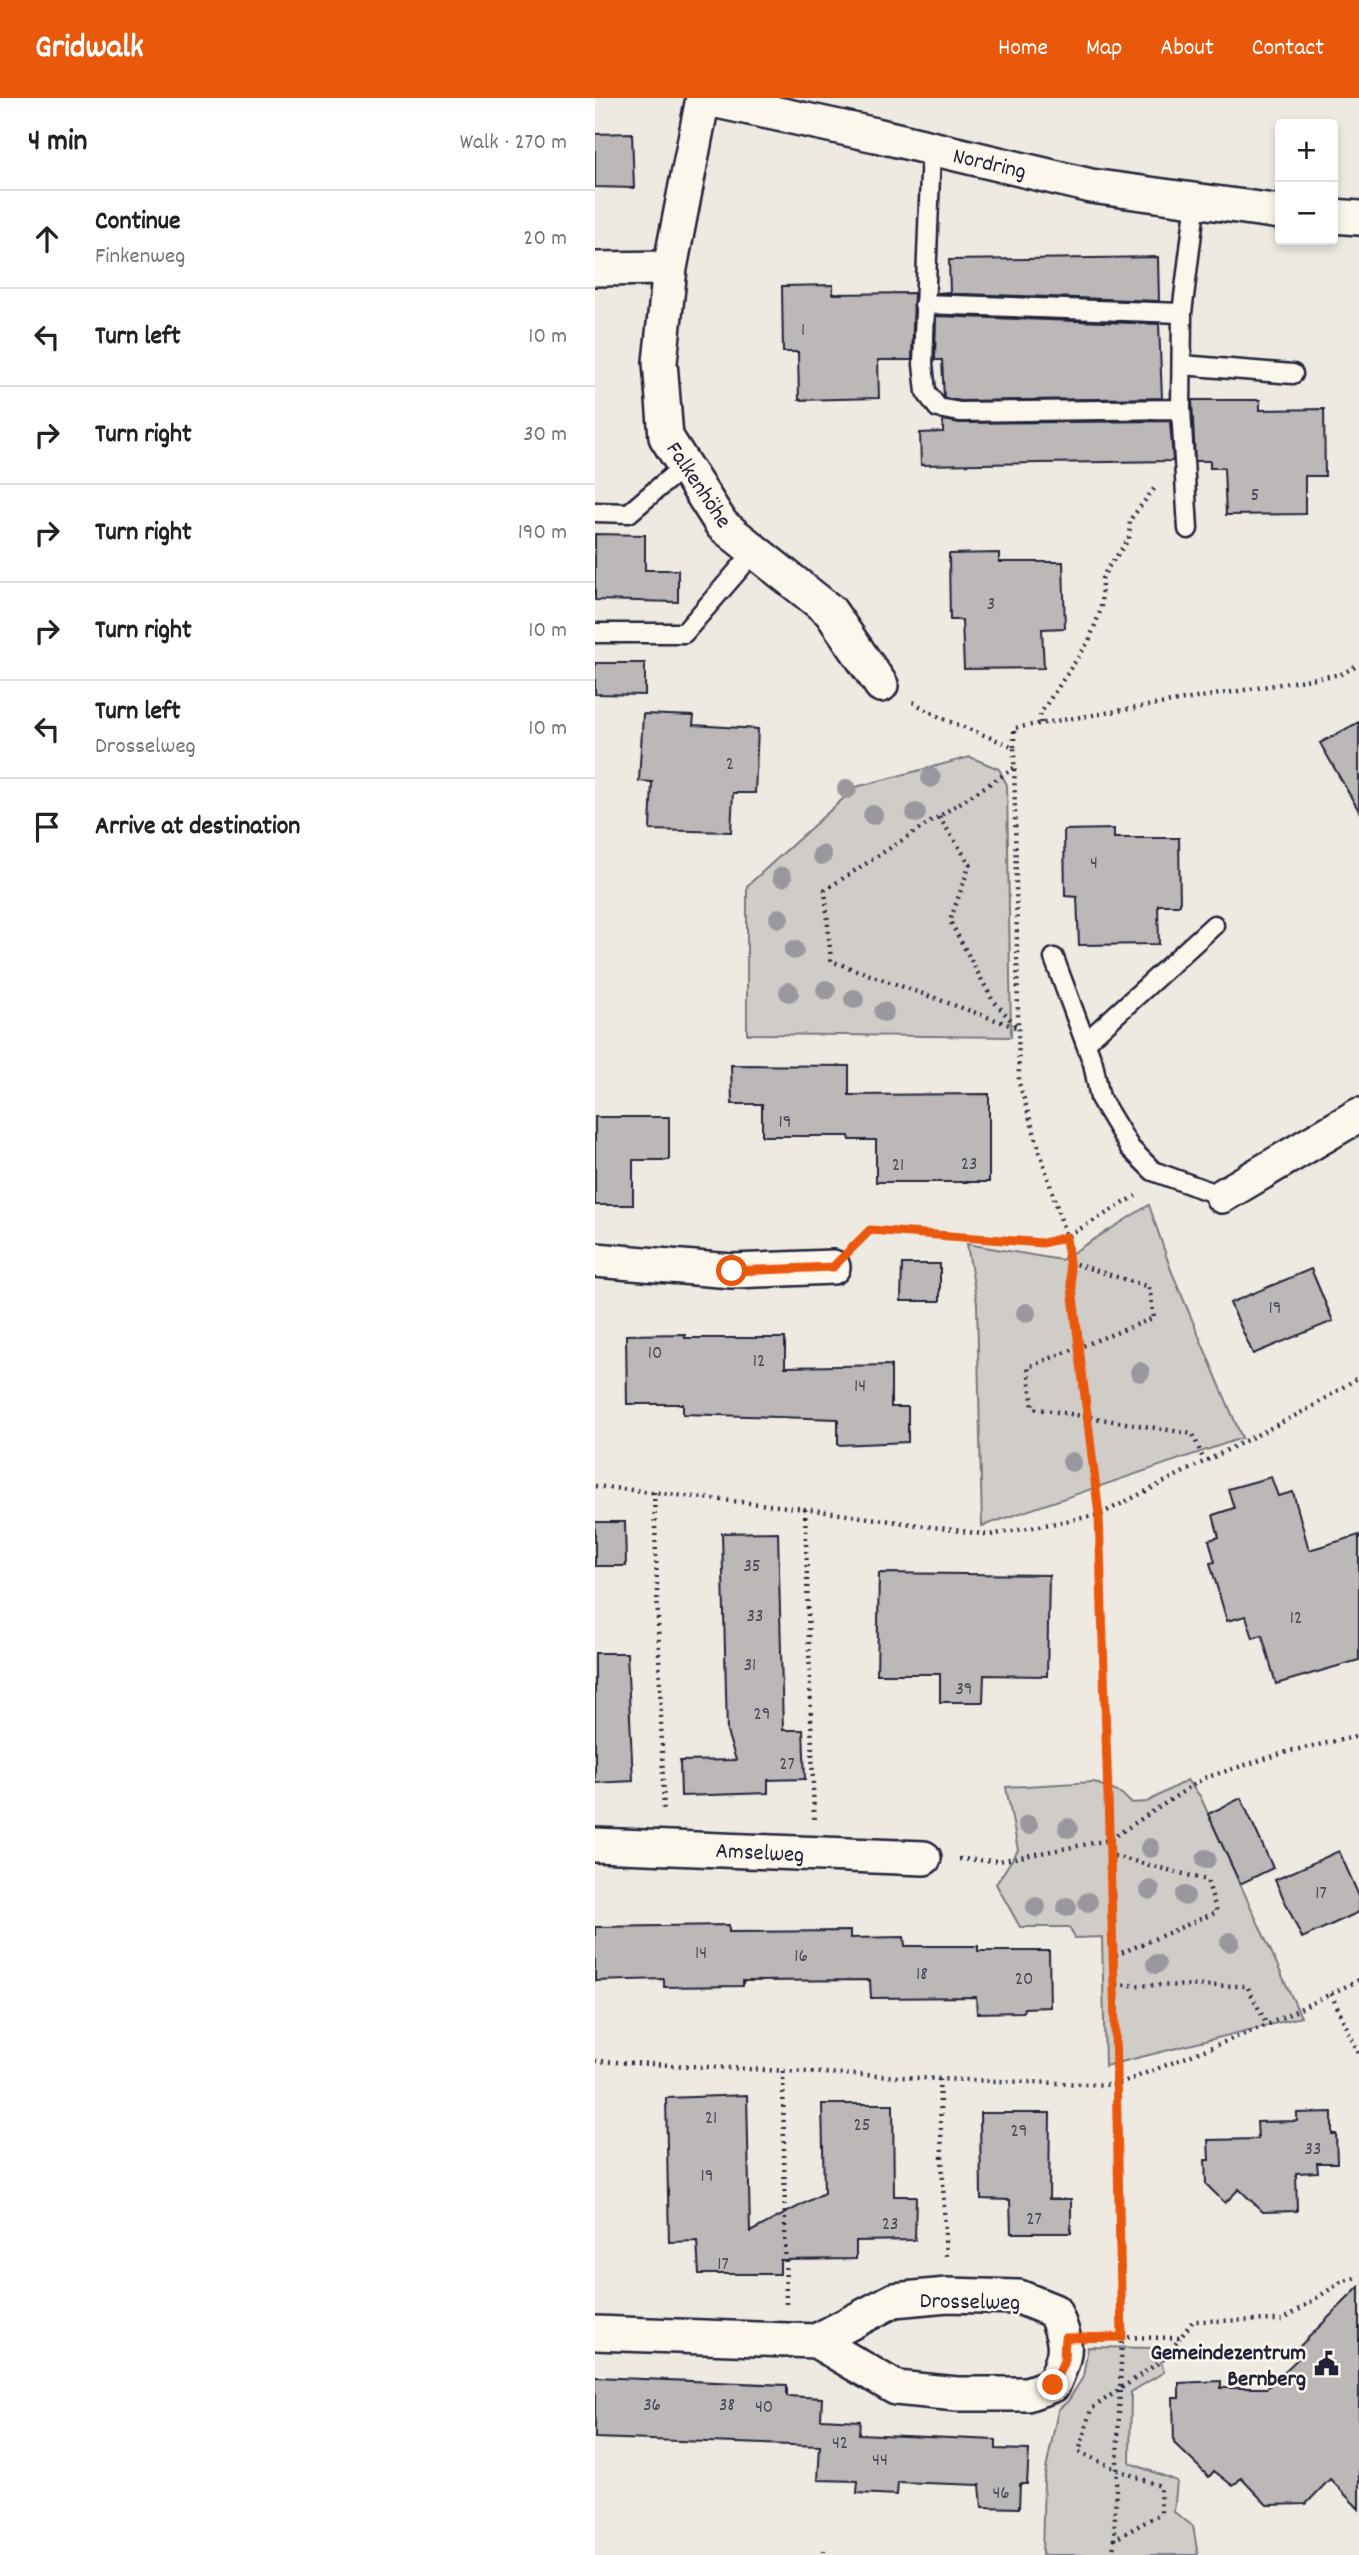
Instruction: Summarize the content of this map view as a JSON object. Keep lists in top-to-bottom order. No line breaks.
{"streets":{"street":["Nordring","Falkenhöhe","Amselweg","Drosselweg"]},"crossings":[["Nordring","Falkenhöhe"]],"places":{"public building":["Gemeindezentrum Bernberg"]},"house_numbers":["1","5","3","2","4","19","23","21","19","10","12","14","35","33","12","31","39","29","27","17","14","16","18","20","21","25","29","33","19","27","23","17","36","38","40","42","44","46"],"page":{"header":"Gridwalk","nav":["Home","Map","About","Contact"],"heading":["4 min","Walk · 270 m"],"map_buttons":["+","−"],"list":[["Continue","Finkenweg","20 m"],["Turn left","10 m"],["Turn right","30 m"],["Turn right","190 m"],["Turn right","10 m"],["Turn left","Drosselweg","10 m"],"Arrive at destination"]}}
